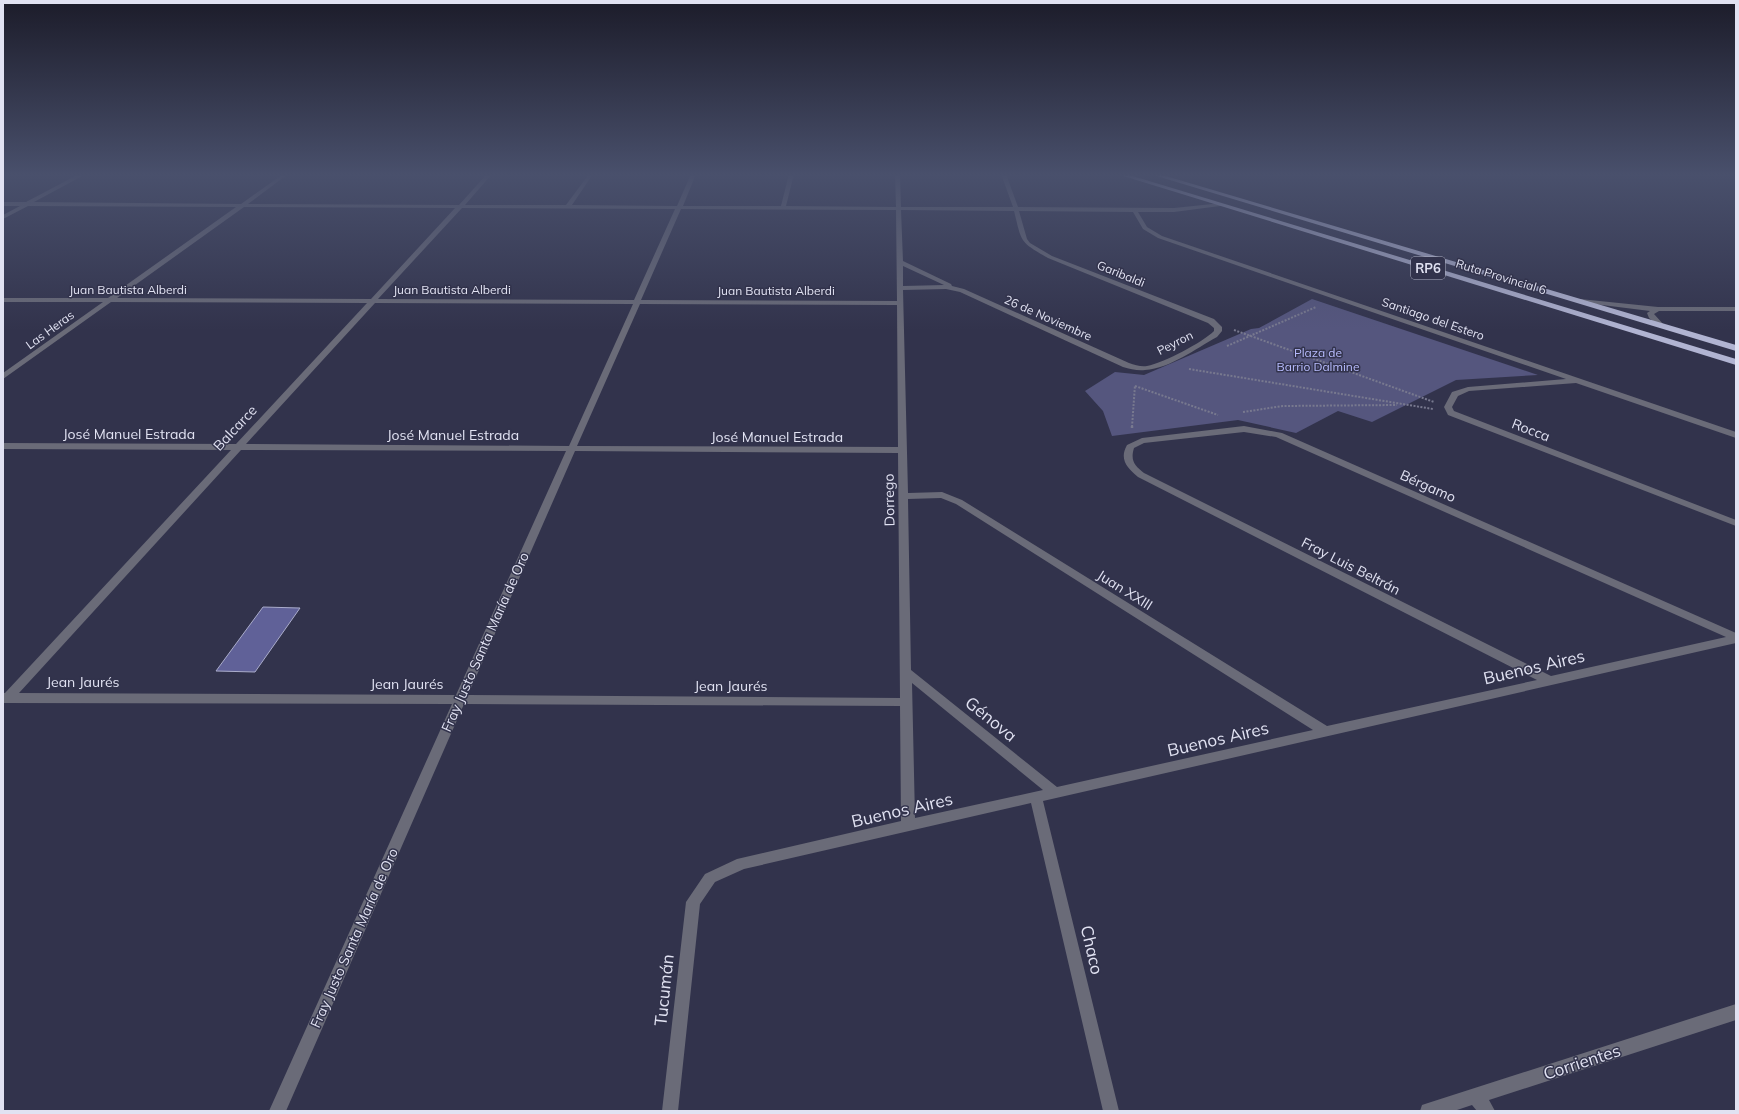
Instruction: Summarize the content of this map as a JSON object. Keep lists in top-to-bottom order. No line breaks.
{"streets":{"highway":["RP6","Ruta Provincial 6"],"street":["Garibaldi","Juan Bautista Alberdi","26 de Noviembre","Santiago del Estero","Las Heras","Peyron","Balcarce","Rocca","José Manuel Estrada","Bérgamo","Dorrego","Fray Luis Beltrán","Juan XXIII","Fray Justo Santa María de Oro","Buenos Aires","Jean Jaurés","Génova","Chaco","Tucumán","Corrientes"]},"crossings":[["Garibaldi","Peyron"],["Juan Bautista Alberdi","Las Heras"],["Juan Bautista Alberdi","Balcarce"],["Juan Bautista Alberdi","Dorrego"],["Juan Bautista Alberdi","Fray Justo Santa María de Oro"],["26 de Noviembre","Peyron"],["26 de Noviembre","Dorrego"],["Balcarce","José Manuel Estrada"],["Balcarce","Jean Jaurés"],["José Manuel Estrada","Dorrego"],["José Manuel Estrada","Fray Justo Santa María de Oro"],["Bérgamo","Fray Luis Beltrán"],["Bérgamo","Buenos Aires"],["Dorrego","Juan XXIII"],["Dorrego","Buenos Aires"],["Dorrego","Jean Jaurés"],["Dorrego","Génova"],["Fray Luis Beltrán","Buenos Aires"],["Juan XXIII","Buenos Aires"],["Fray Justo Santa María de Oro","Jean Jaurés"],["Buenos Aires","Génova"],["Buenos Aires","Chaco"],["Buenos Aires","Tucumán"]],"parks":["Plaza de Barrio Dalmine"]}
